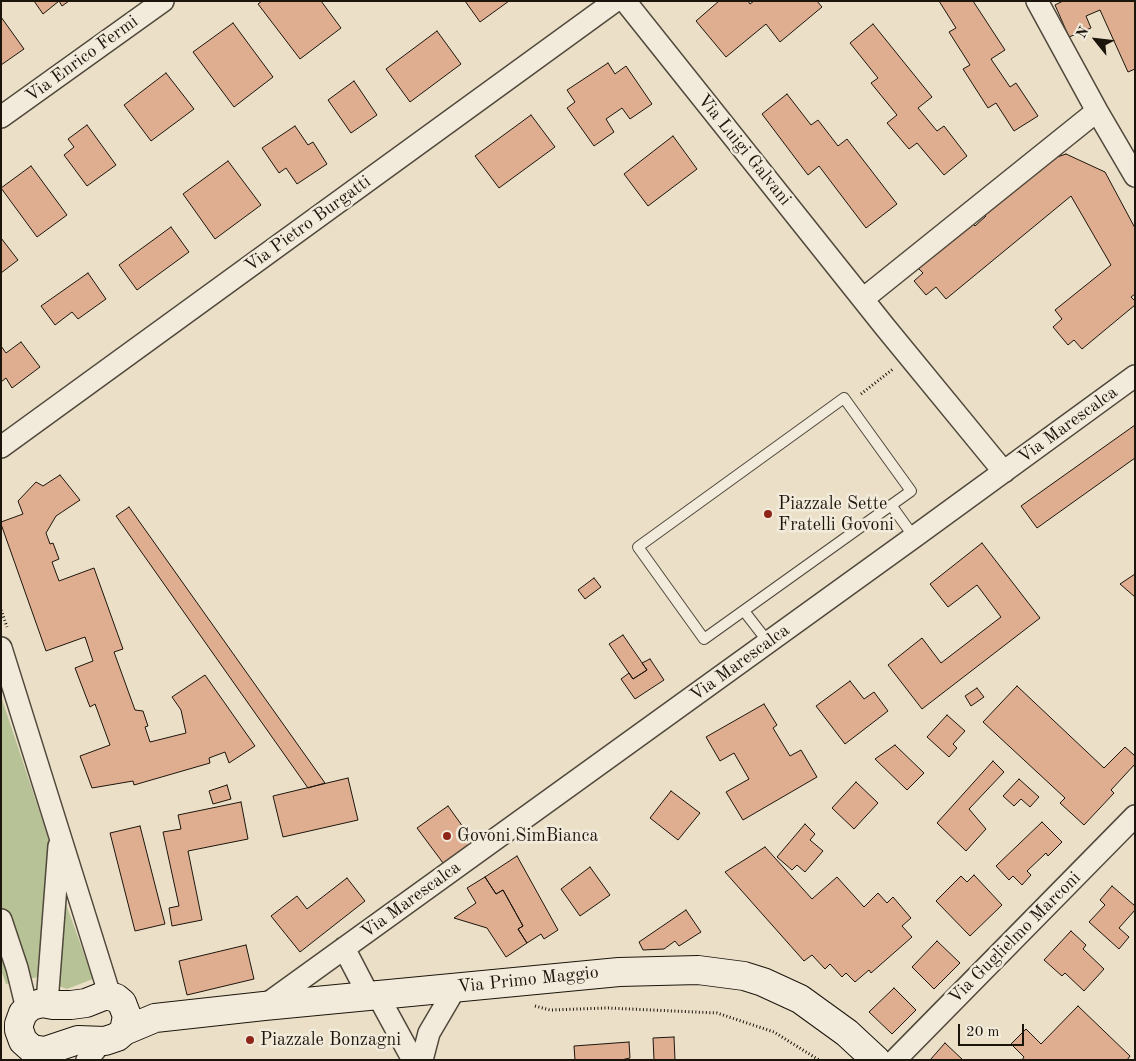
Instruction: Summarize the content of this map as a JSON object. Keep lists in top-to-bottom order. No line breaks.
{"streets":{"main road":["Via Primo Maggio"],"street":["Via Enrico Fermi","Via Luigi Galvani","Via Pietro Burgatti","Via Marescalca","Via Guglielmo Marconi"]},"crossings":[["Via Luigi Galvani","Via Marescalca"],["Via Marescalca","Via Primo Maggio"]],"places":["Piazzale Sette Fratelli Govoni","Govoni SimBianca","Piazzale Bonzagni"],"scale_bar":"20 m","north":"top left"}
